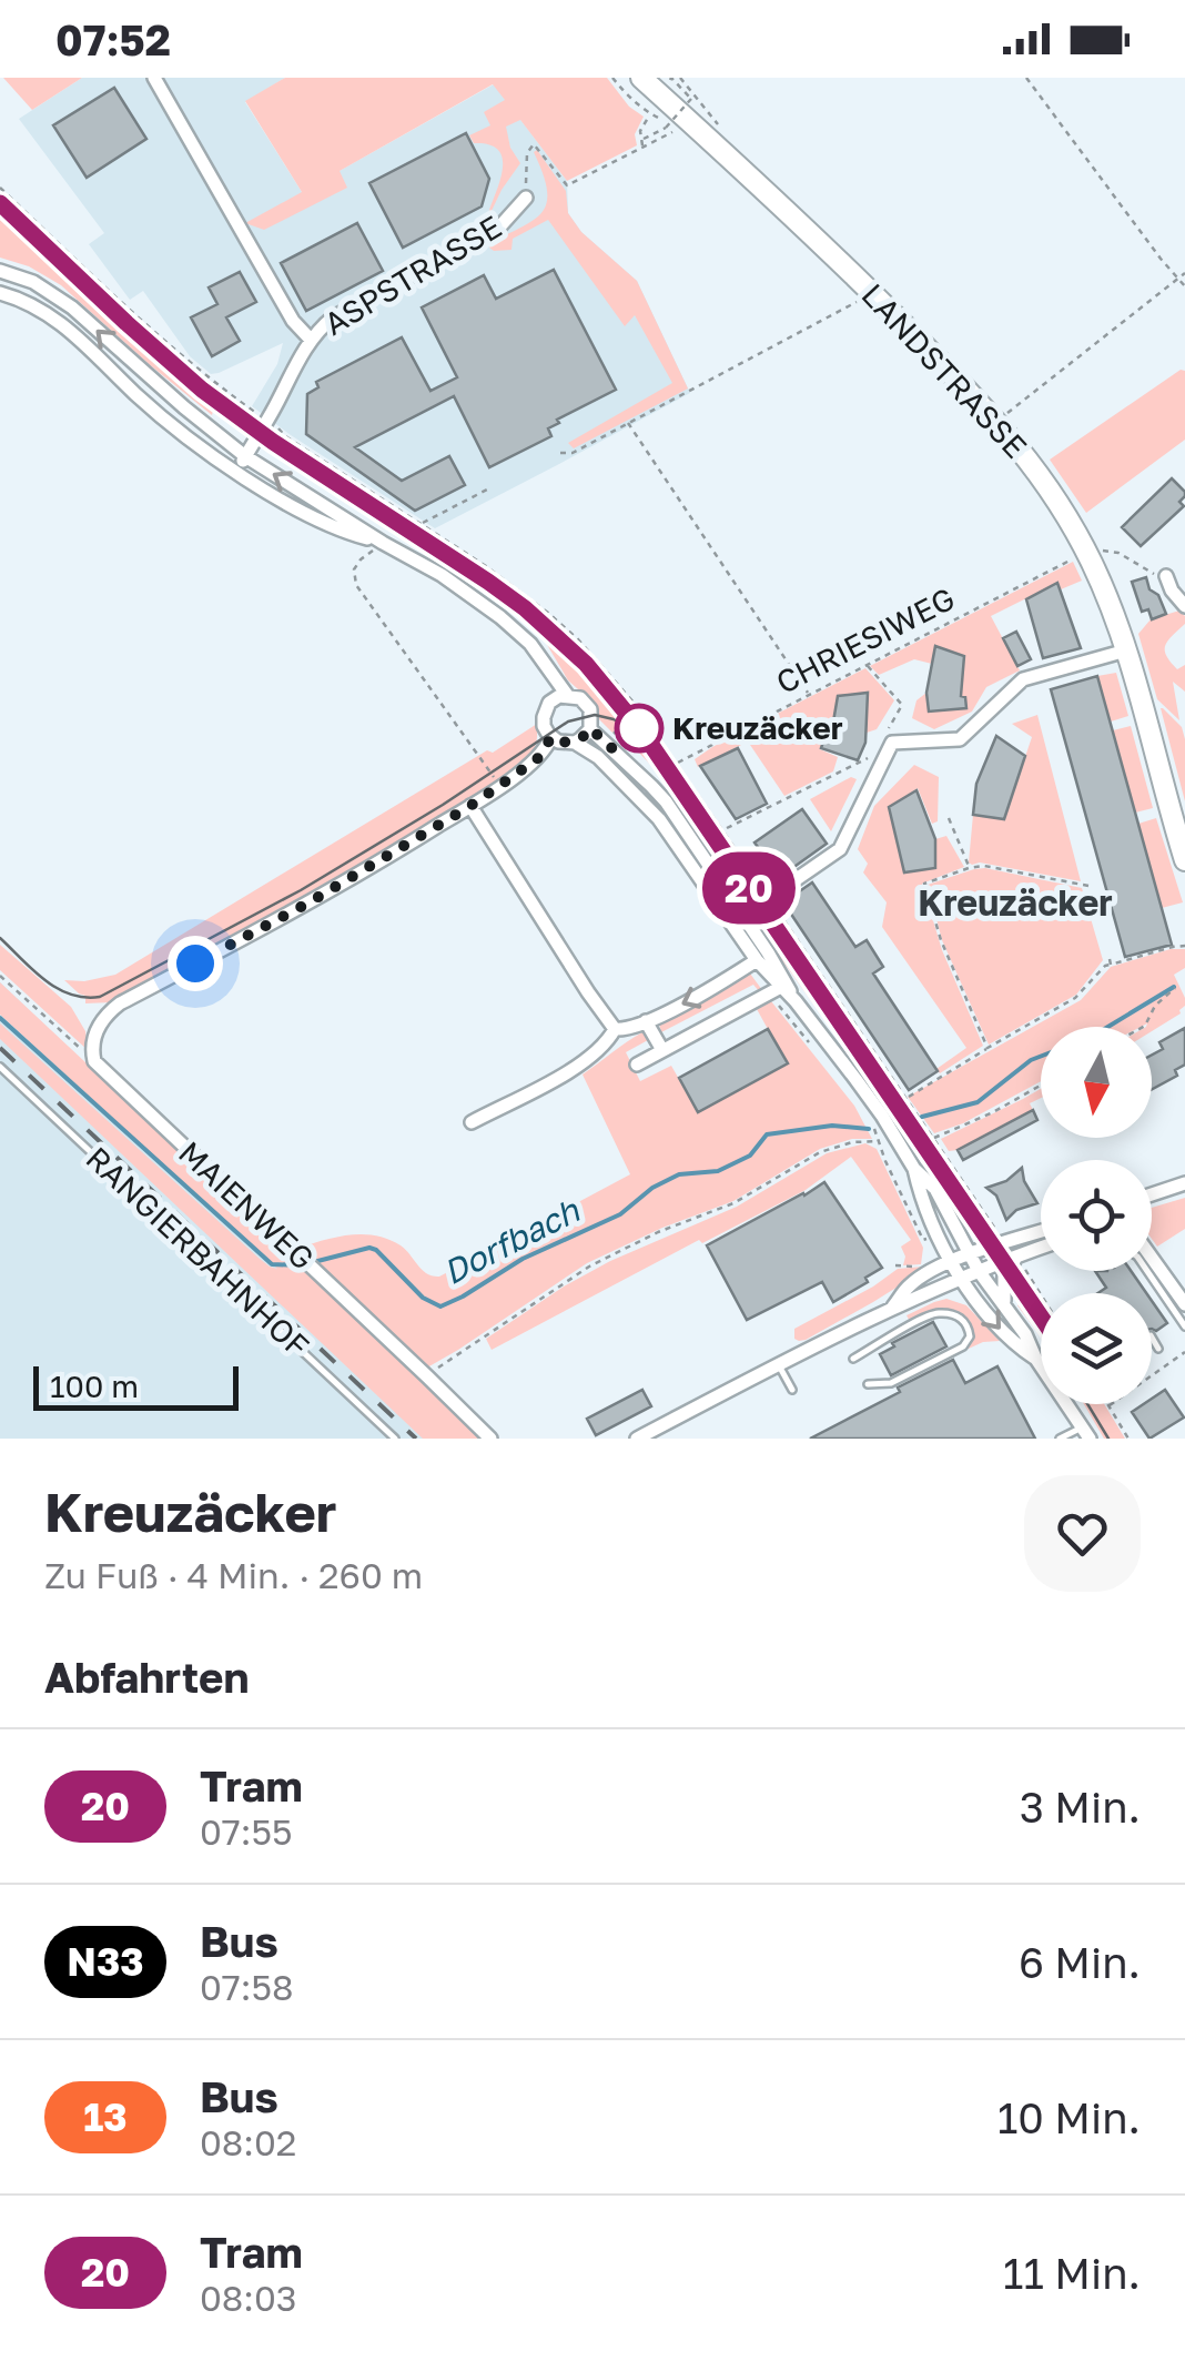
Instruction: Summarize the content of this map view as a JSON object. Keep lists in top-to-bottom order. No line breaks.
{"streets":{"main road":["LANDSTRASSE"],"street":["ASPSTRASSE","MAIENWEG"],"lane":["RANGIERBAHNHOF"],"path":["CHRIESIWEG"]},"districts":["Kreuzäcker"],"water":["Dorfbach"],"places":["Kreuzäcker"],"lines":["tram line 20"],"scale_bar":"100 m","north":"bottom","page":{"status":"07:52","on_map":"20","scale":"100 m","heading":[["Kreuzäcker","Zu Fuß · 4 Min. · 260 m"],"Abfahrten"],"list":[{"mark":"20","name":"Tram","note":"07:55","value":"3 Min."},{"mark":"N33","name":"Bus","note":"07:58","value":"6 Min."},{"mark":"13","name":"Bus","note":"08:02","value":"10 Min."},{"mark":"20","name":"Tram","note":"08:03","value":"11 Min."}]}}
